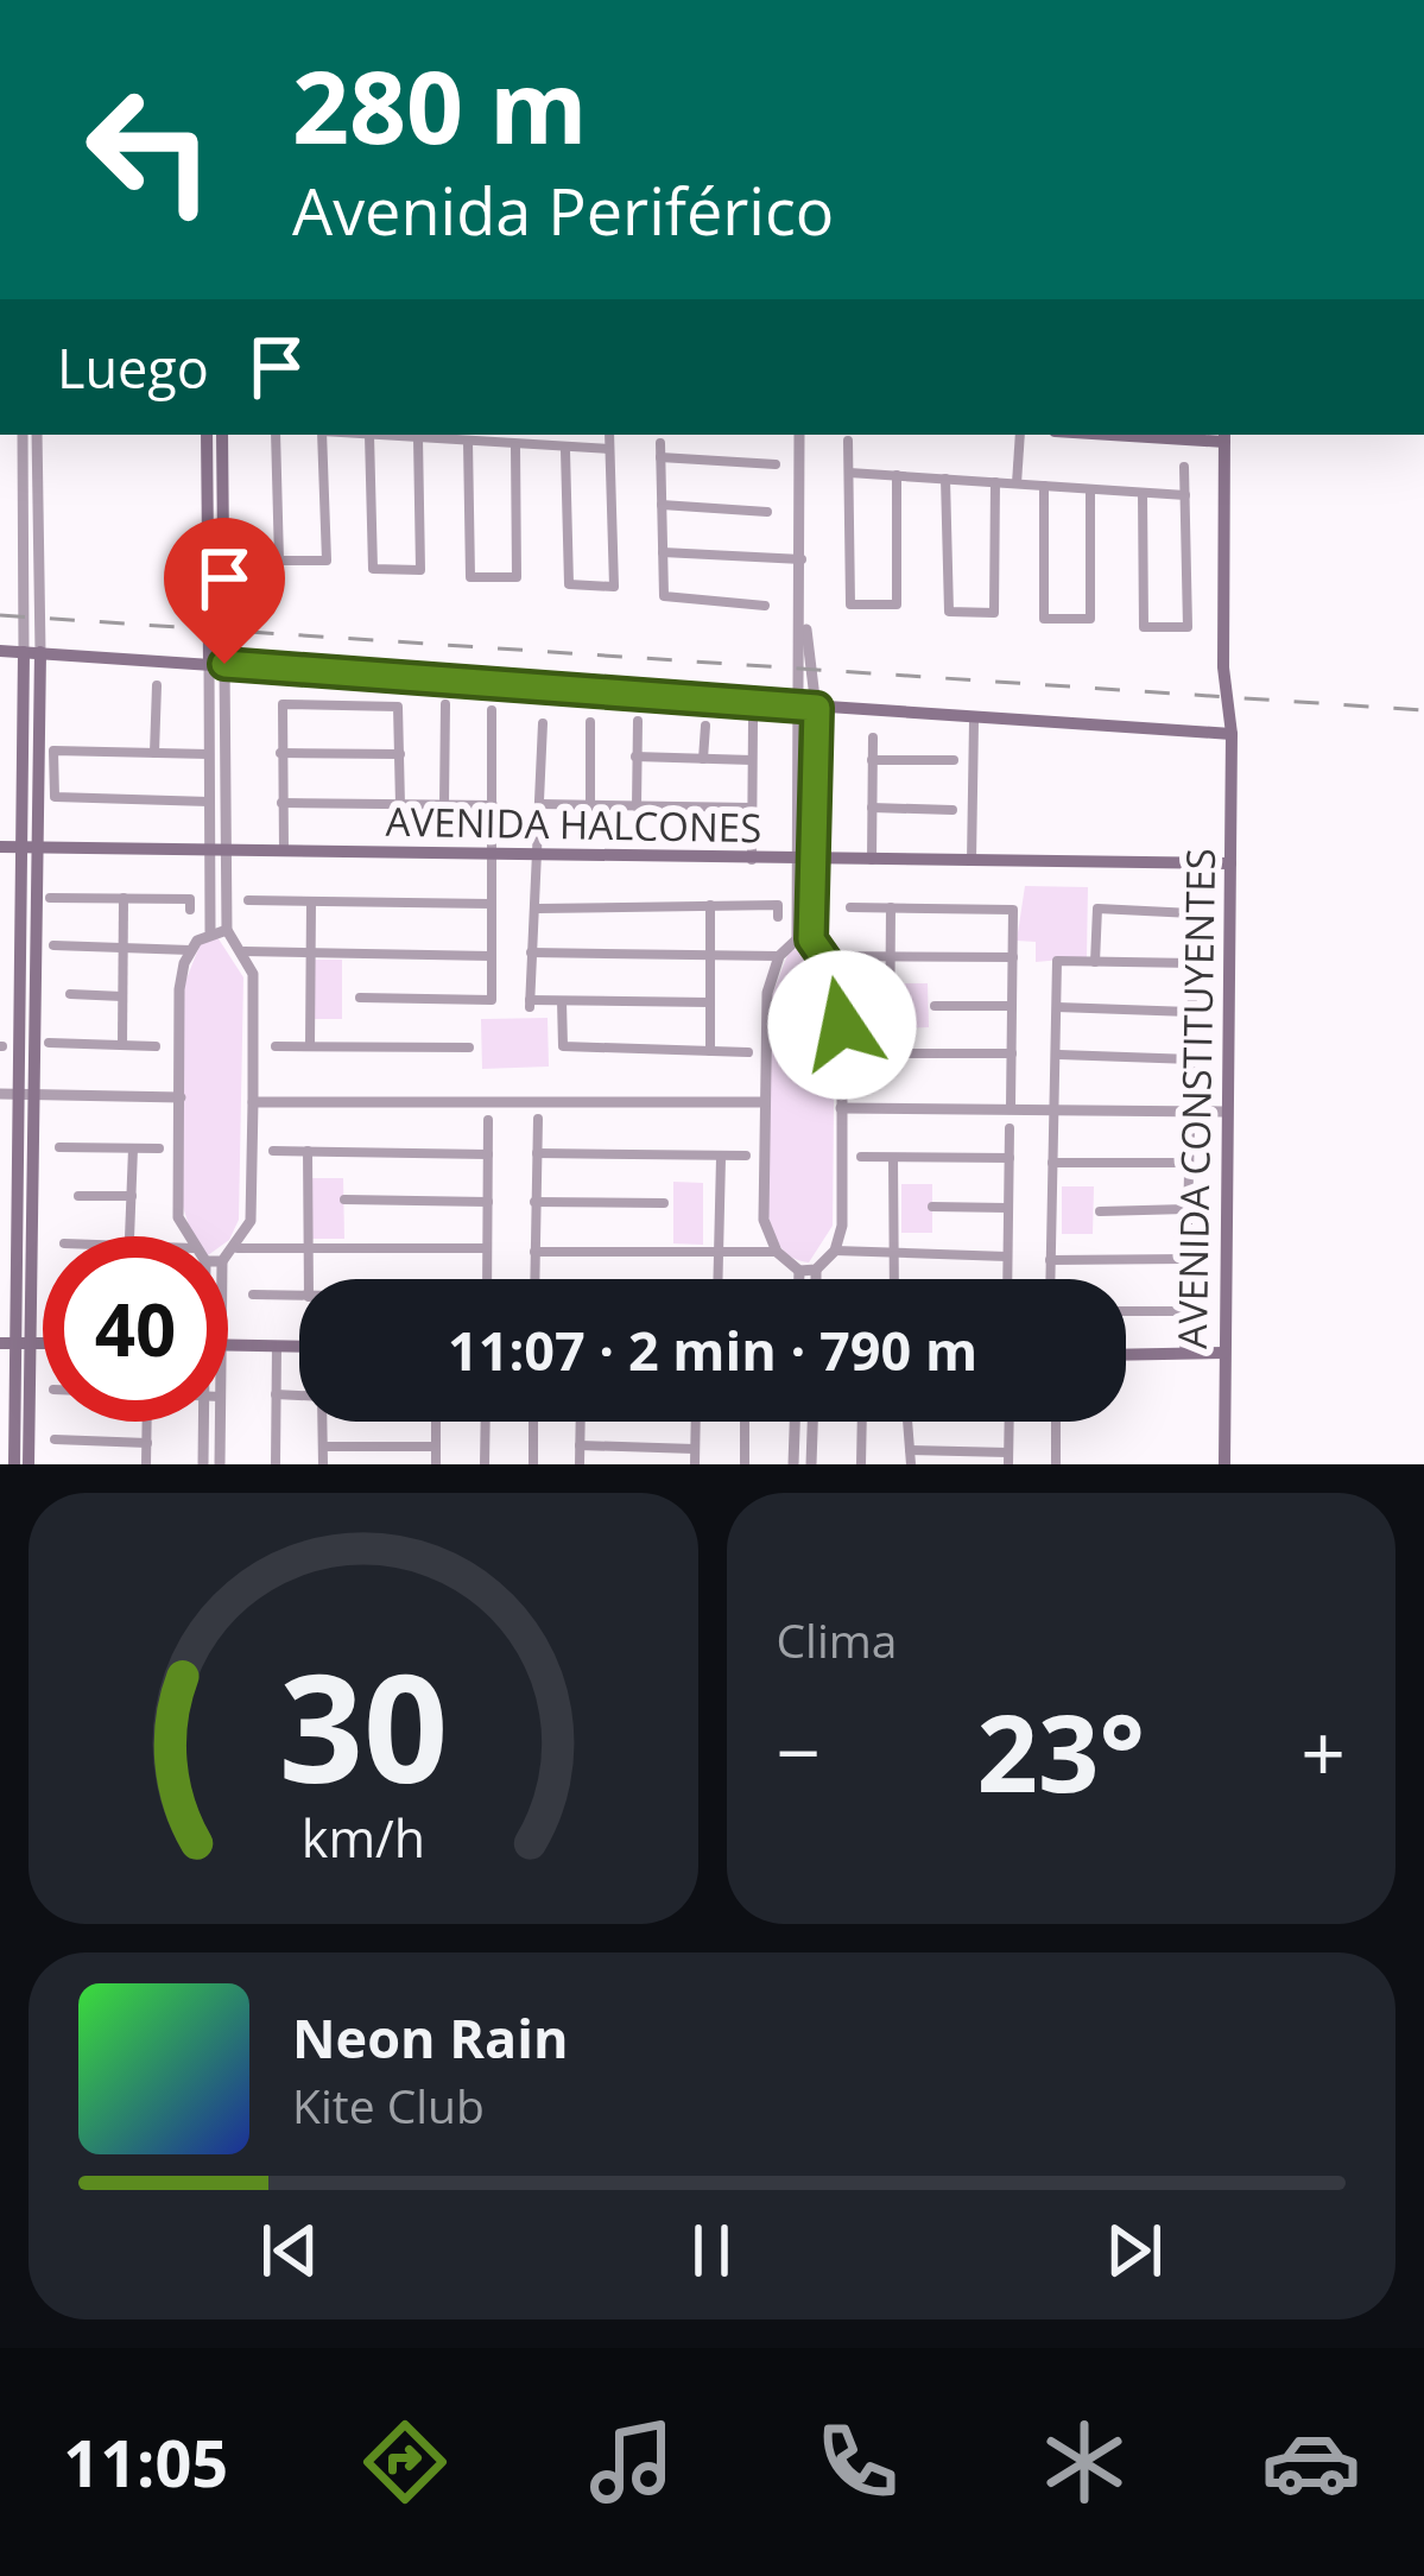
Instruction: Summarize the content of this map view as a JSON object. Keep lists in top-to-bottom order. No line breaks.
{"streets":{"main road":["AVENIDA HALCONES","AVENIDA CONSTITUYENTES"]},"crossings":[["AVENIDA HALCONES","AVENIDA CONSTITUYENTES"]],"page":{"turn":["280 m","Avenida Periférico"],"then":"Luego","limit":"40","trip":"11:07 · 2 min · 790 m","tile":"Clima","heat":["−","23°","+"],"song":["Neon Rain","Kite Club"],"tabs":"11:05","gauge":["30","km/h"]}}
